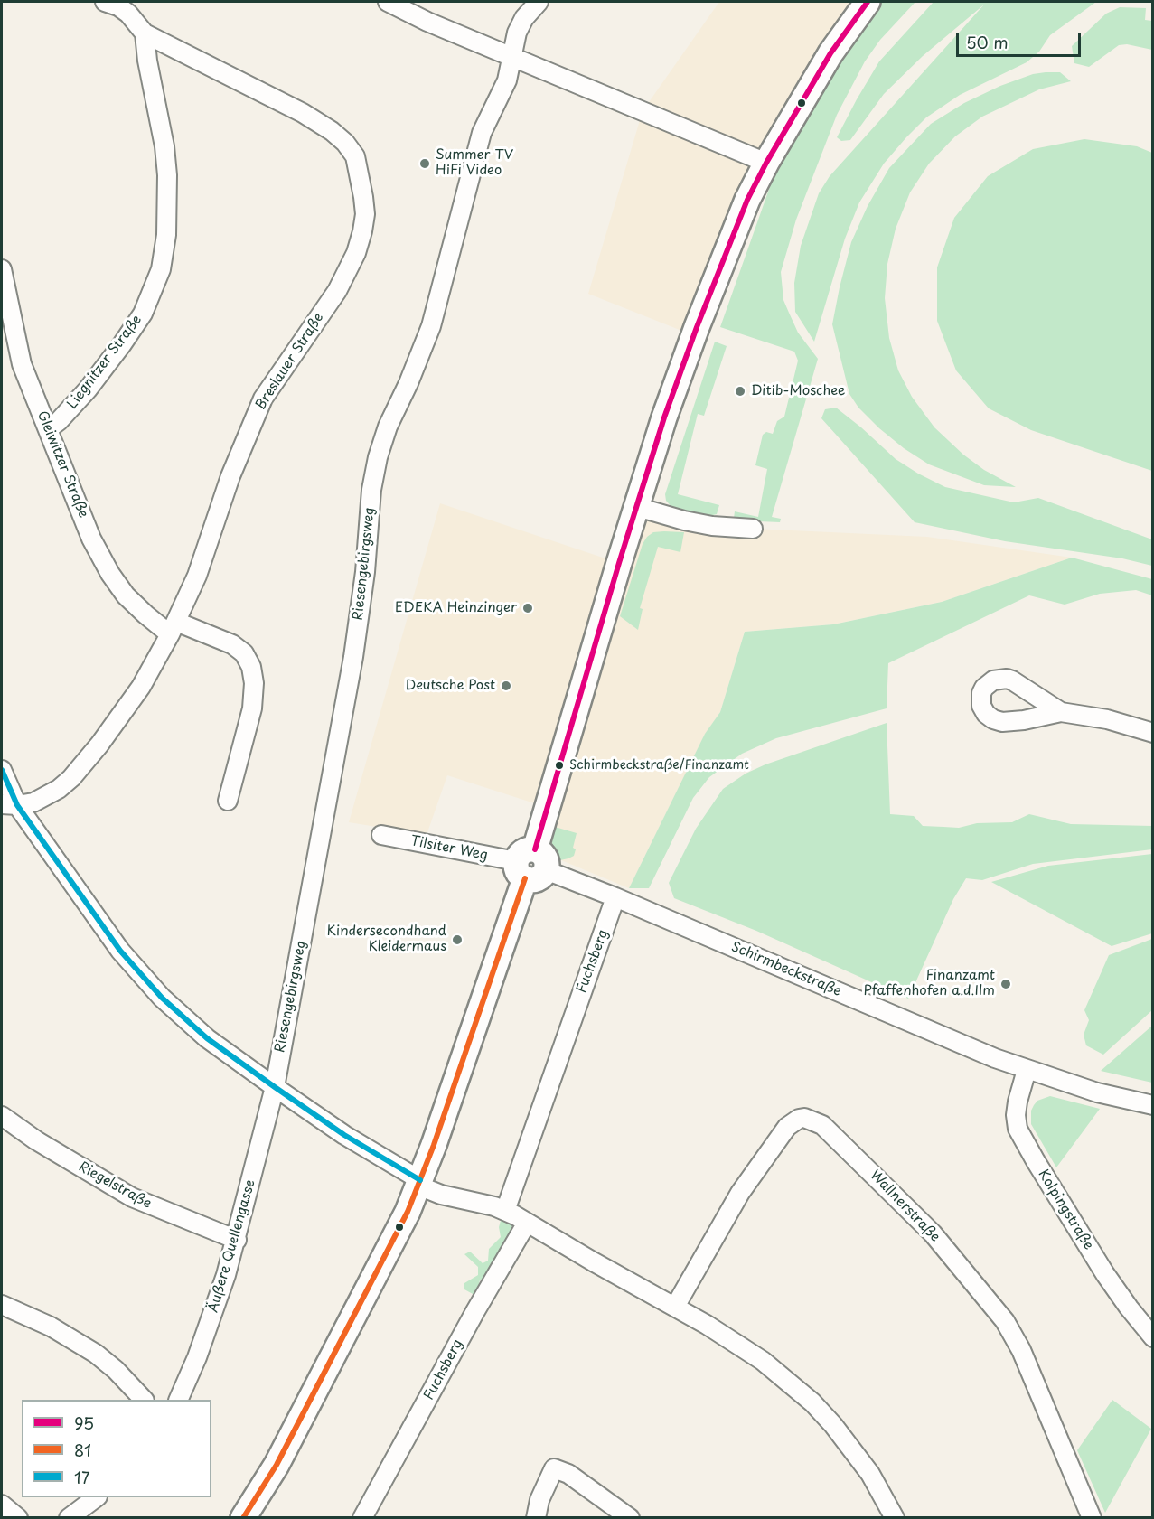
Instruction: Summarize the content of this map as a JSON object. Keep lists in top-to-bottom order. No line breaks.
{"streets":{"street":["Breslauer Straße","Liegnitzer Straße","Gleiwitzer Straße","Riesengebirgsweg","Tilsiter Weg","Fuchsberg","Schirmbeckstraße","Riegelstraße","Wallnerstraße","Kolpingstraße","Äußere Quellengasse"]},"crossings":[["Breslauer Straße","Liegnitzer Straße"],["Breslauer Straße","Gleiwitzer Straße"],["Liegnitzer Straße","Gleiwitzer Straße"],["Riesengebirgsweg","Äußere Quellengasse"],["Tilsiter Weg","Schirmbeckstraße"],["Fuchsberg","Schirmbeckstraße"],["Schirmbeckstraße","Kolpingstraße"],["Riegelstraße","Äußere Quellengasse"]],"places":["Summer TV HiFi Video","Ditib-Moschee","EDEKA Heinzinger","Deutsche Post","Schirmbeckstraße/Finanzamt","Kindersecondhand Kleidermaus","Finanzamt Pfaffenhofen a.d.Ilm"],"lines":["transit line 95","transit line 17","transit line 81"],"legend":["95","81","17"],"scale_bar":"50 m"}
